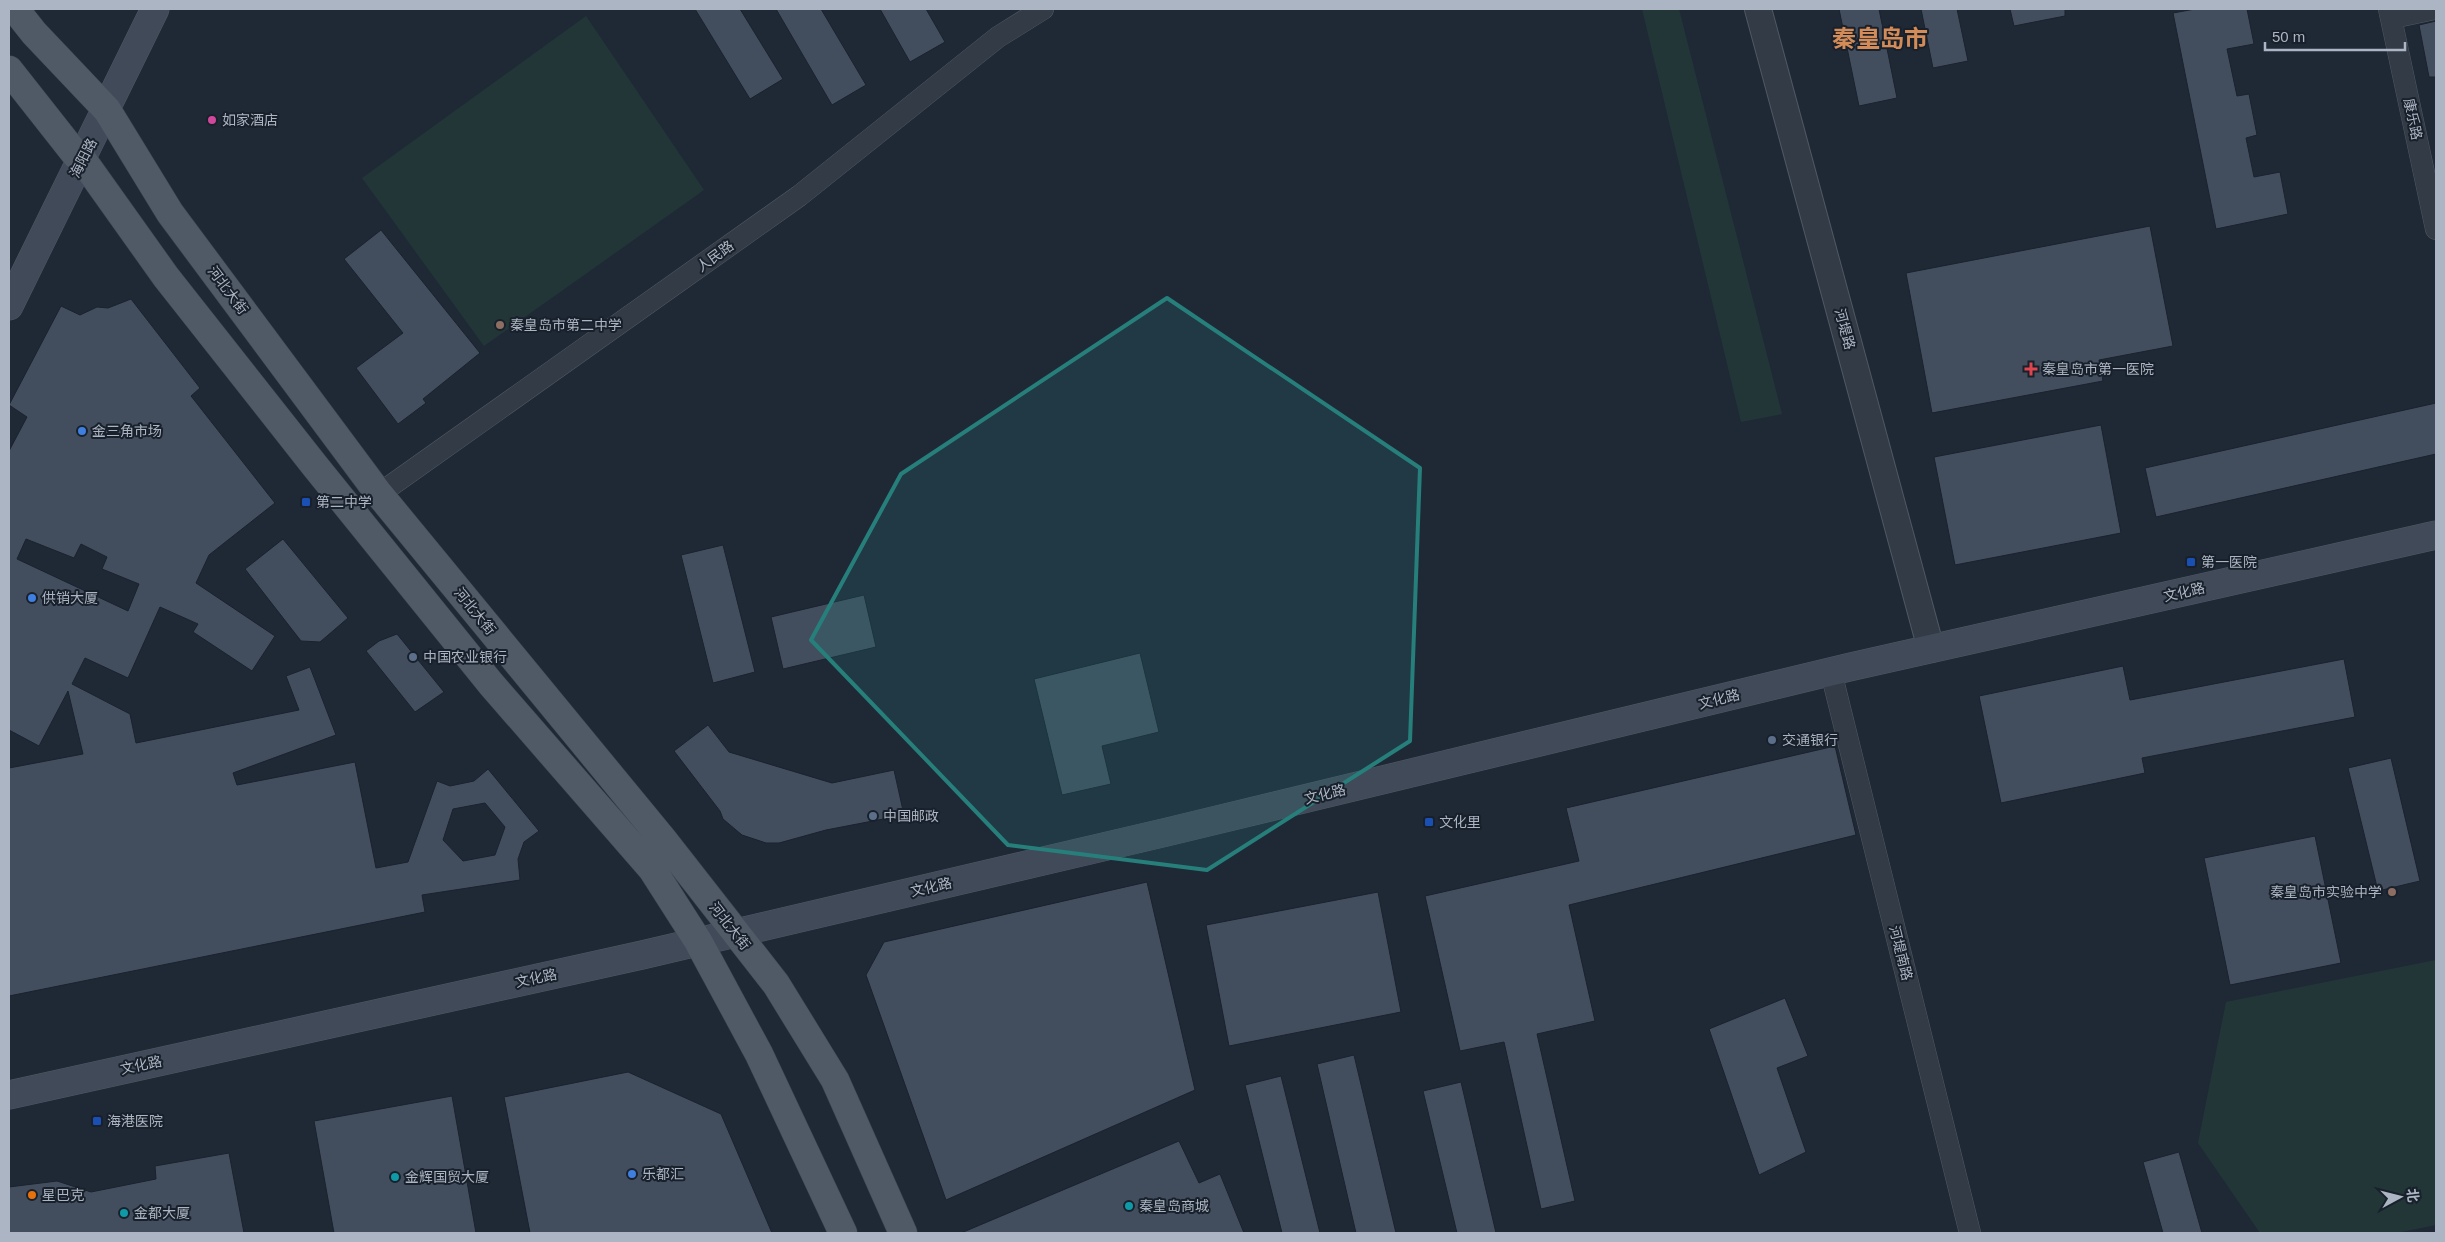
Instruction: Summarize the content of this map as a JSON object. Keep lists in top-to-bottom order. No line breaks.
{"streets":{"main road":["海阳路","河北大街","文化路"],"street":["康乐路","人民路","河堤路","河堤南路"]},"crossings":[["海阳路","河北大街"],["人民路","河北大街"],["河北大街","文化路"],["河堤路","文化路"],["文化路","河堤南路"]],"districts":["秦皇岛市"],"places":{"other":["如家酒店","秦皇岛市第二中学","金三角市场","供销大厦","中国农业银行","交通银行","中国邮政","秦皇岛市实验中学","乐都汇","金辉国贸大厦","星巴克","秦皇岛商城","金都大厦"],"health":["秦皇岛市第一医院"],"transit":["第二中学","第一医院","文化里","海港医院"]},"scale_bar":"50 m","north":"right"}
